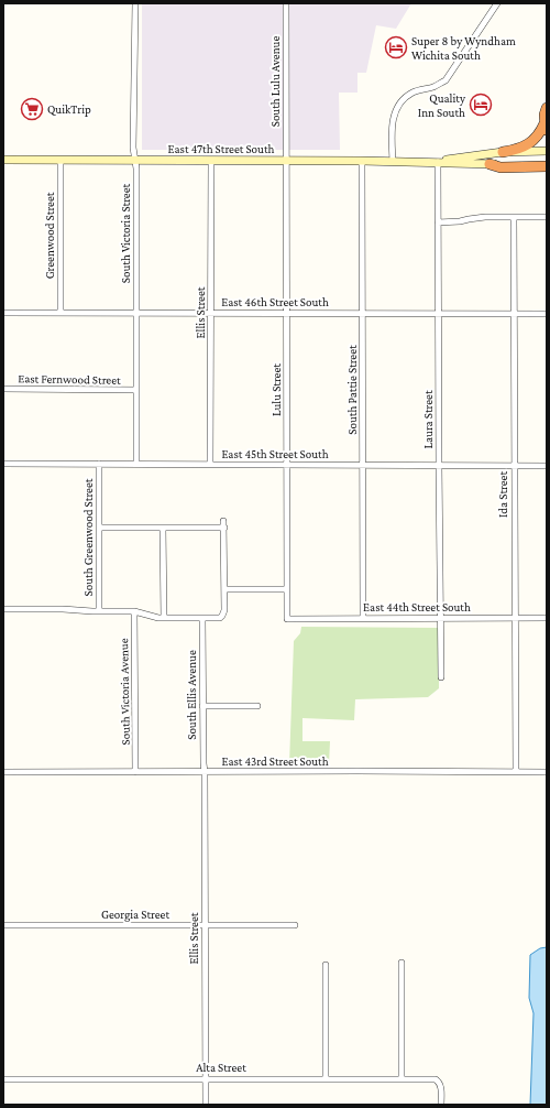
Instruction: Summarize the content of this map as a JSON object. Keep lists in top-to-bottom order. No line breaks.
{"streets":{"main road":["East 47th Street South"],"street":["South Lulu Avenue","South Victoria Street","Greenwood Street","East 46th Street South","Ellis Street","East Fernwood Street","Lulu Street","South Pattie Street","Laura Street","East 45th Street South","Ida Street","South Greenwood Street","East 44th Street South","South Victoria Avenue","South Ellis Avenue","East 43rd Street South","Georgia Street","Alta Street"]},"crossings":[["South Lulu Avenue","East 47th Street South"],["South Lulu Avenue","Lulu Street"],["East 47th Street South","South Victoria Street"],["East 47th Street South","Greenwood Street"],["East 47th Street South","Ellis Street"],["East 47th Street South","Lulu Street"],["East 47th Street South","South Pattie Street"],["East 47th Street South","Laura Street"],["South Victoria Street","East 46th Street South"],["South Victoria Street","East Fernwood Street"],["South Victoria Street","East 45th Street South"],["Greenwood Street","East 46th Street South"],["East 46th Street South","Ellis Street"],["East 46th Street South","Lulu Street"],["East 46th Street South","South Pattie Street"],["East 46th Street South","Laura Street"],["East 46th Street South","Ida Street"],["Ellis Street","East 45th Street South"],["Ellis Street","South Ellis Avenue"],["Ellis Street","East 43rd Street South"],["Ellis Street","Georgia Street"],["Ellis Street","Alta Street"],["Lulu Street","East 45th Street South"],["Lulu Street","East 44th Street South"],["South Pattie Street","East 45th Street South"],["South Pattie Street","East 44th Street South"],["Laura Street","East 45th Street South"],["Laura Street","East 44th Street South"],["East 45th Street South","Ida Street"],["East 45th Street South","South Greenwood Street"],["Ida Street","East 44th Street South"],["Ida Street","East 43rd Street South"],["South Victoria Avenue","East 43rd Street South"],["South Ellis Avenue","East 43rd Street South"]],"places":{"hotel":["Super 8 by Wyndham Wichita South","Quality Inn South"],"supermarket":["QuikTrip"]}}
